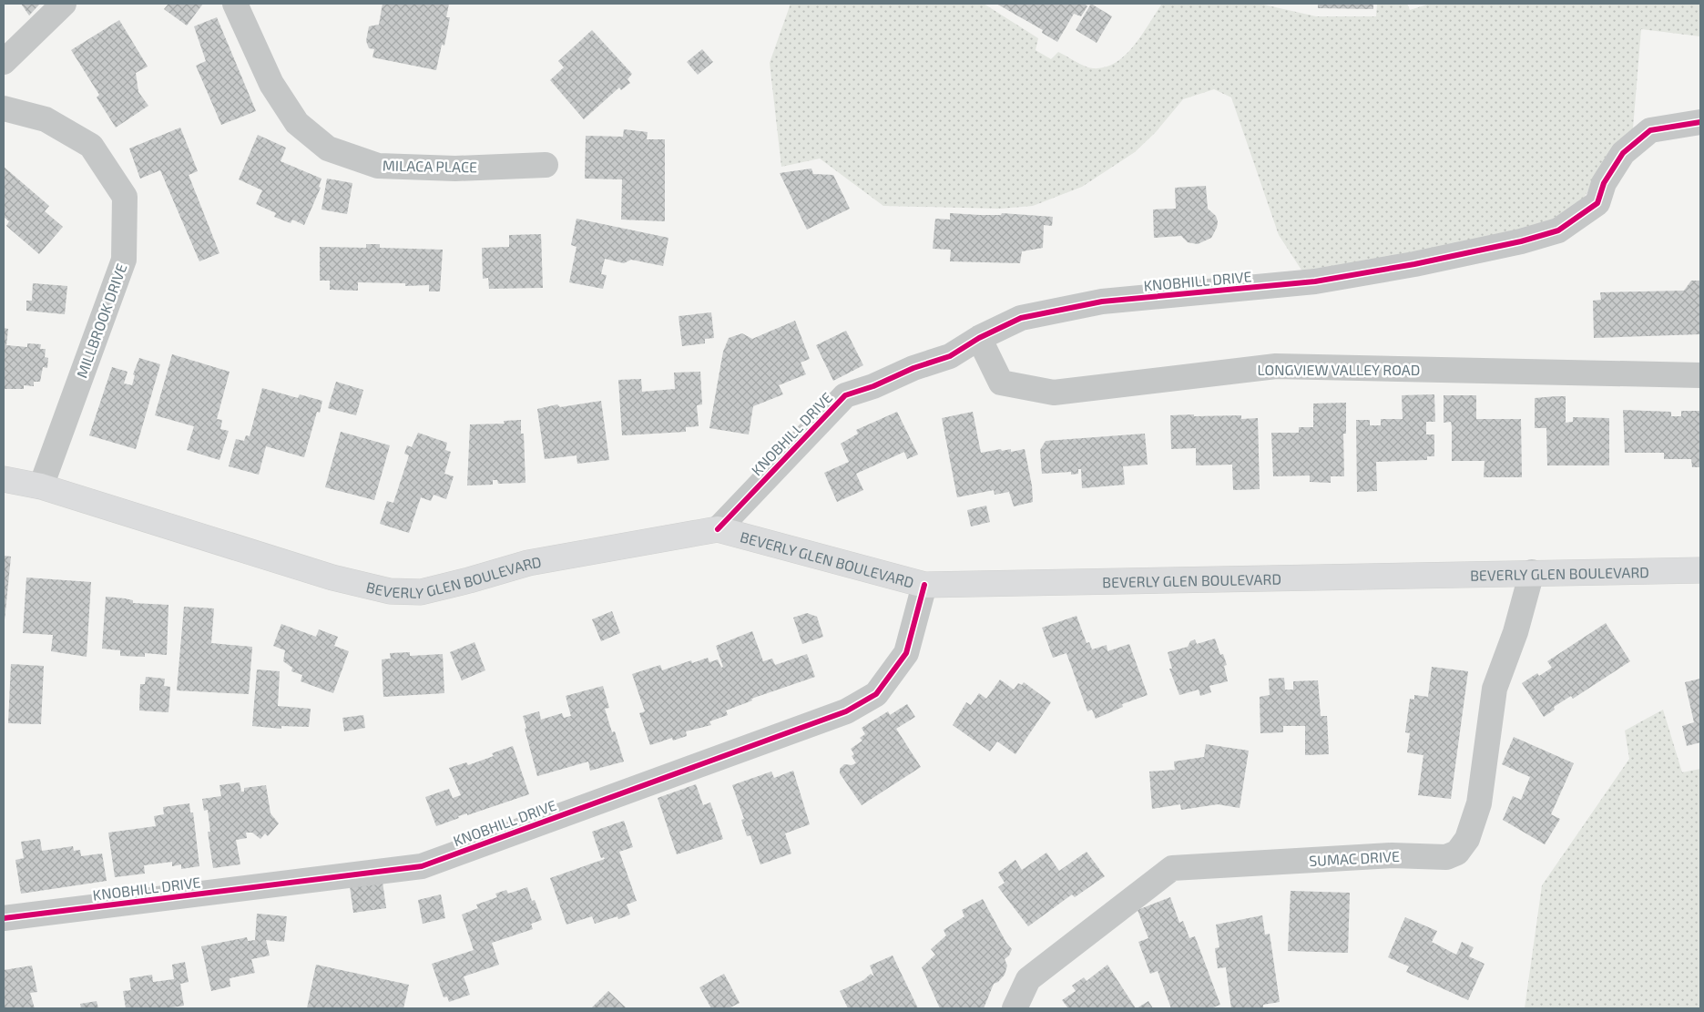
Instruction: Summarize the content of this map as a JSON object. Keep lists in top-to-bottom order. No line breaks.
{"streets":{"main road":["BEVERLY GLEN BOULEVARD"],"street":["MILACA PLACE","KNOBHILL DRIVE","MILLBROOK DRIVE","LONGVIEW VALLEY ROAD","SUMAC DRIVE"]},"crossings":[["KNOBHILL DRIVE","LONGVIEW VALLEY ROAD"],["KNOBHILL DRIVE","BEVERLY GLEN BOULEVARD"],["MILLBROOK DRIVE","BEVERLY GLEN BOULEVARD"],["BEVERLY GLEN BOULEVARD","SUMAC DRIVE"]]}
